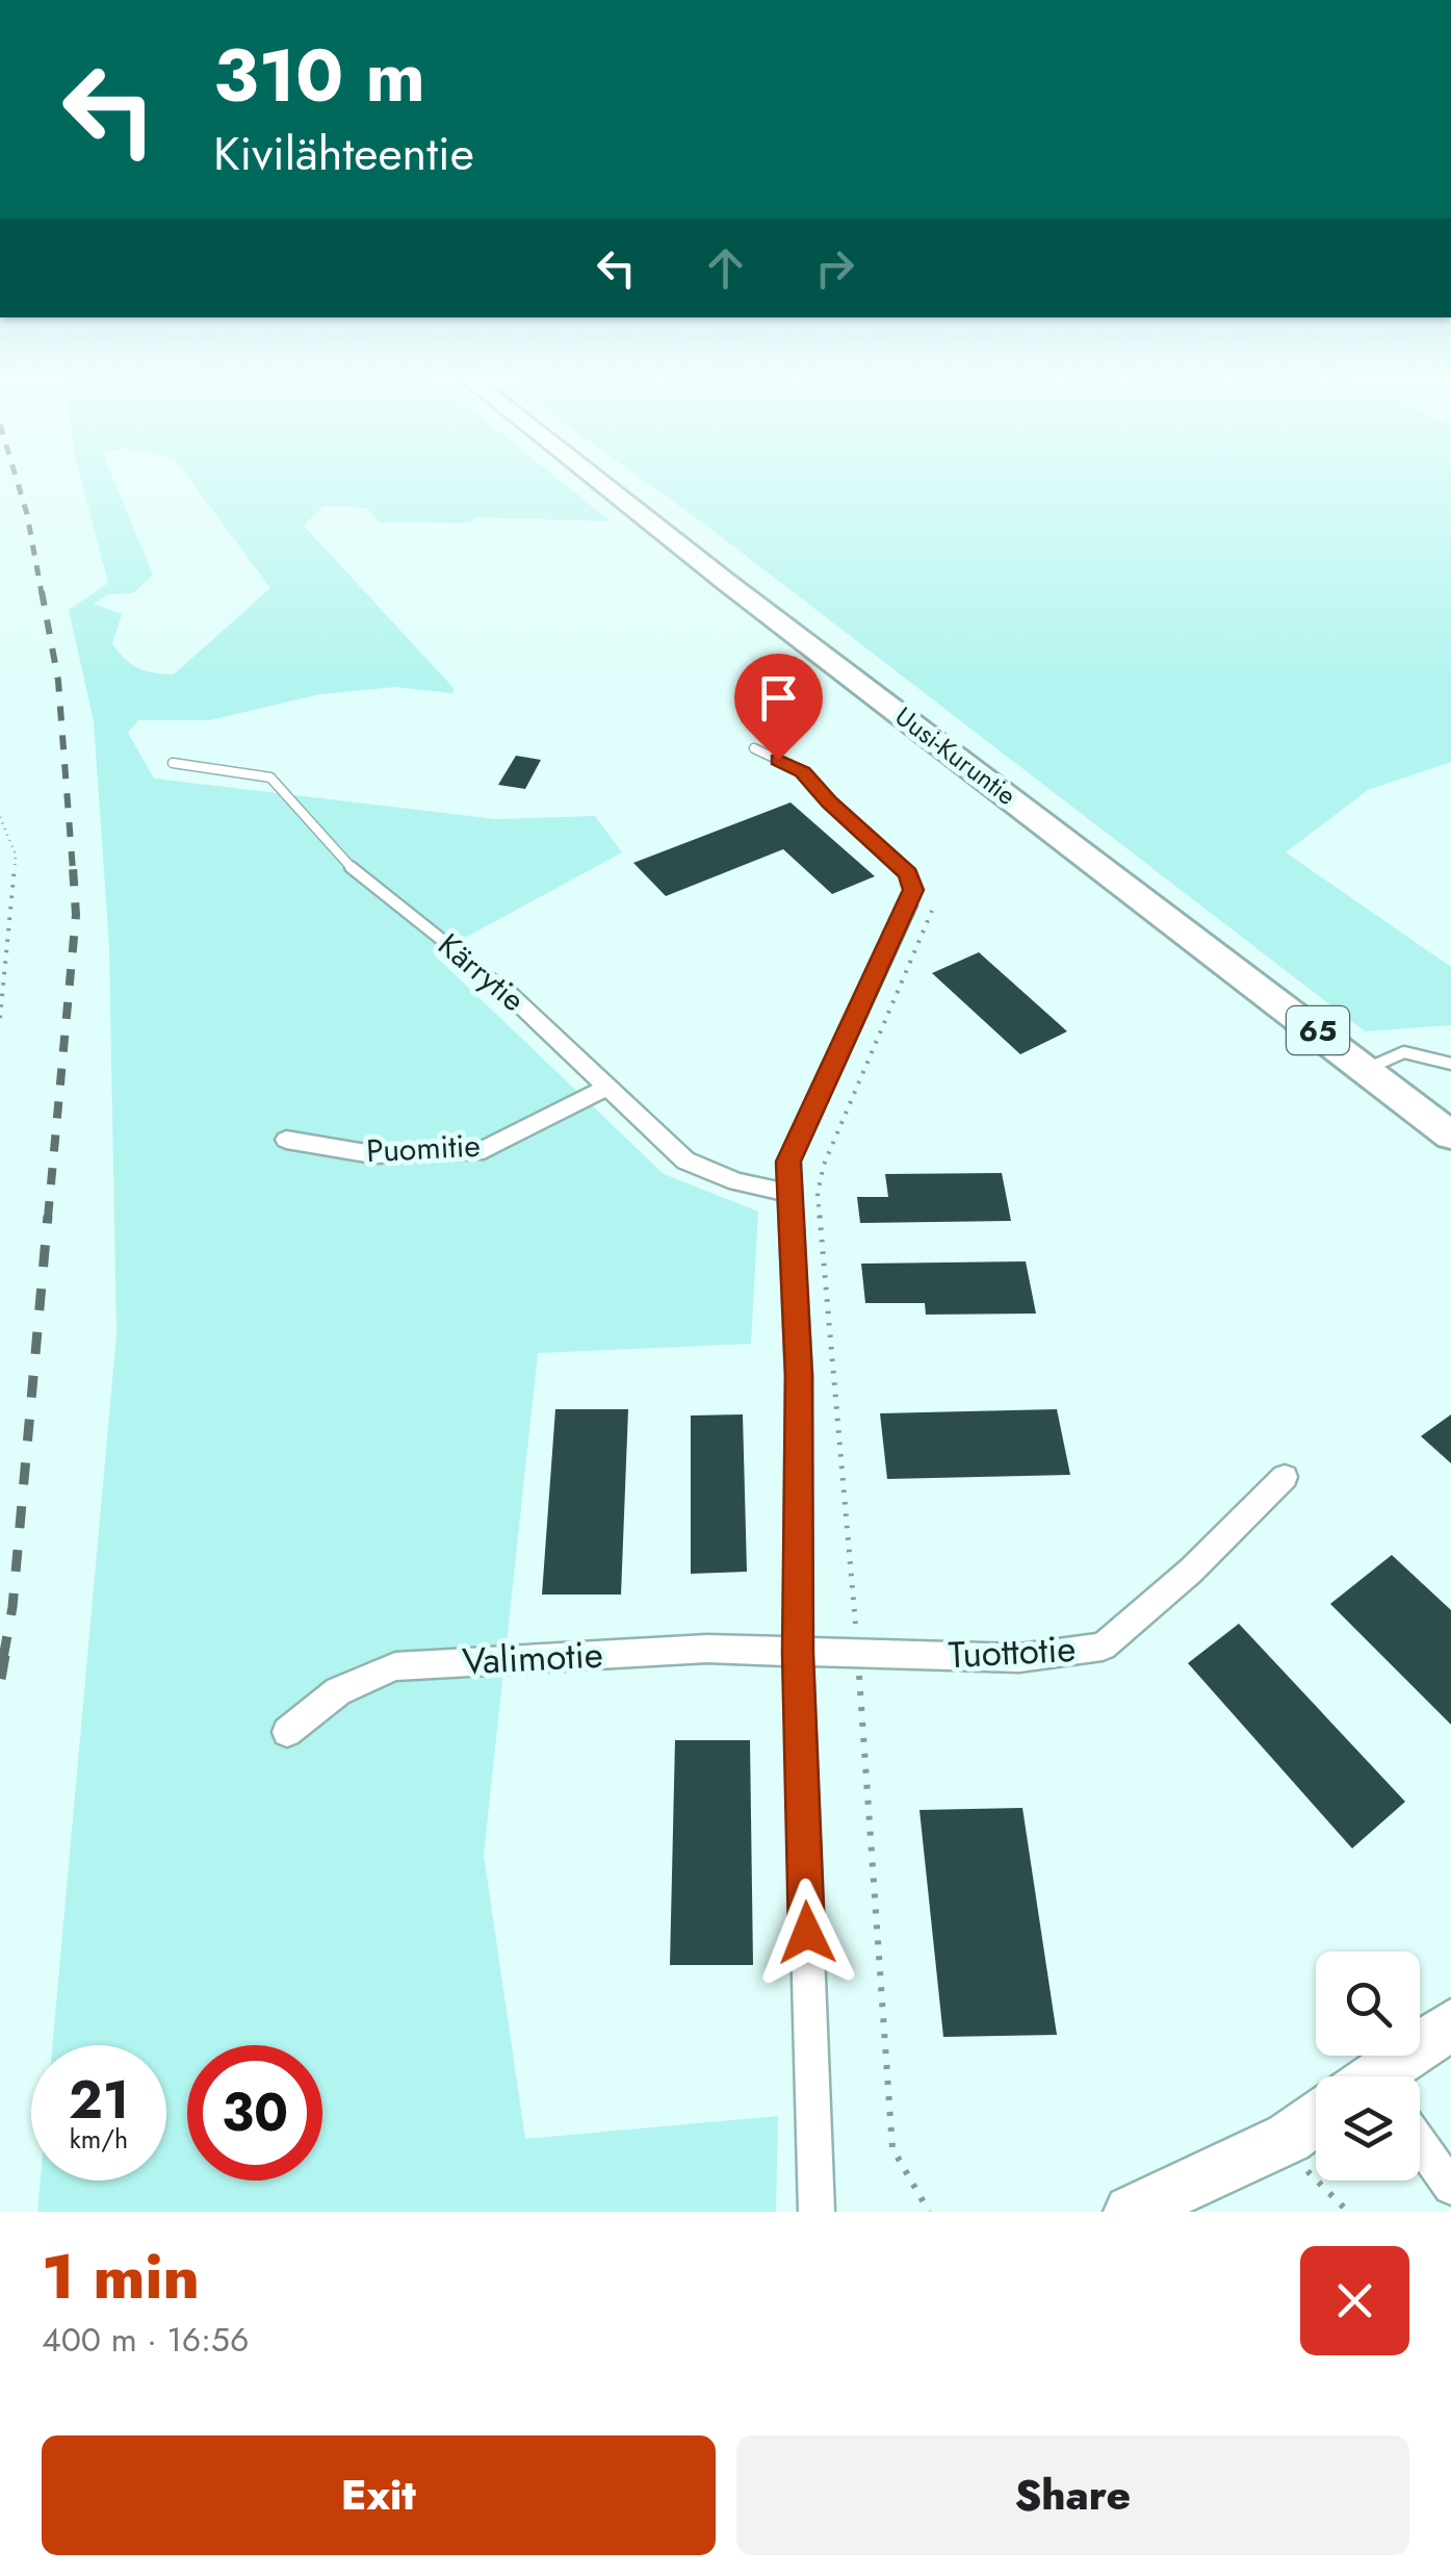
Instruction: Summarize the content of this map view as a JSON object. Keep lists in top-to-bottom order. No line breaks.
{"streets":{"main road":["Uusi-Kuruntie","65"],"street":["Kärrytie","Puomitie","Tuottotie","Valimotie"]},"crossings":[["Kärrytie","Puomitie"],["Tuottotie","Valimotie"]],"page":{"turn":["310 m","Kivilähteentie"],"speed":"21 km/h","limit":"30","heading":["1 min","400 m · 16:56"],"buttons":["Exit","Share"]}}
